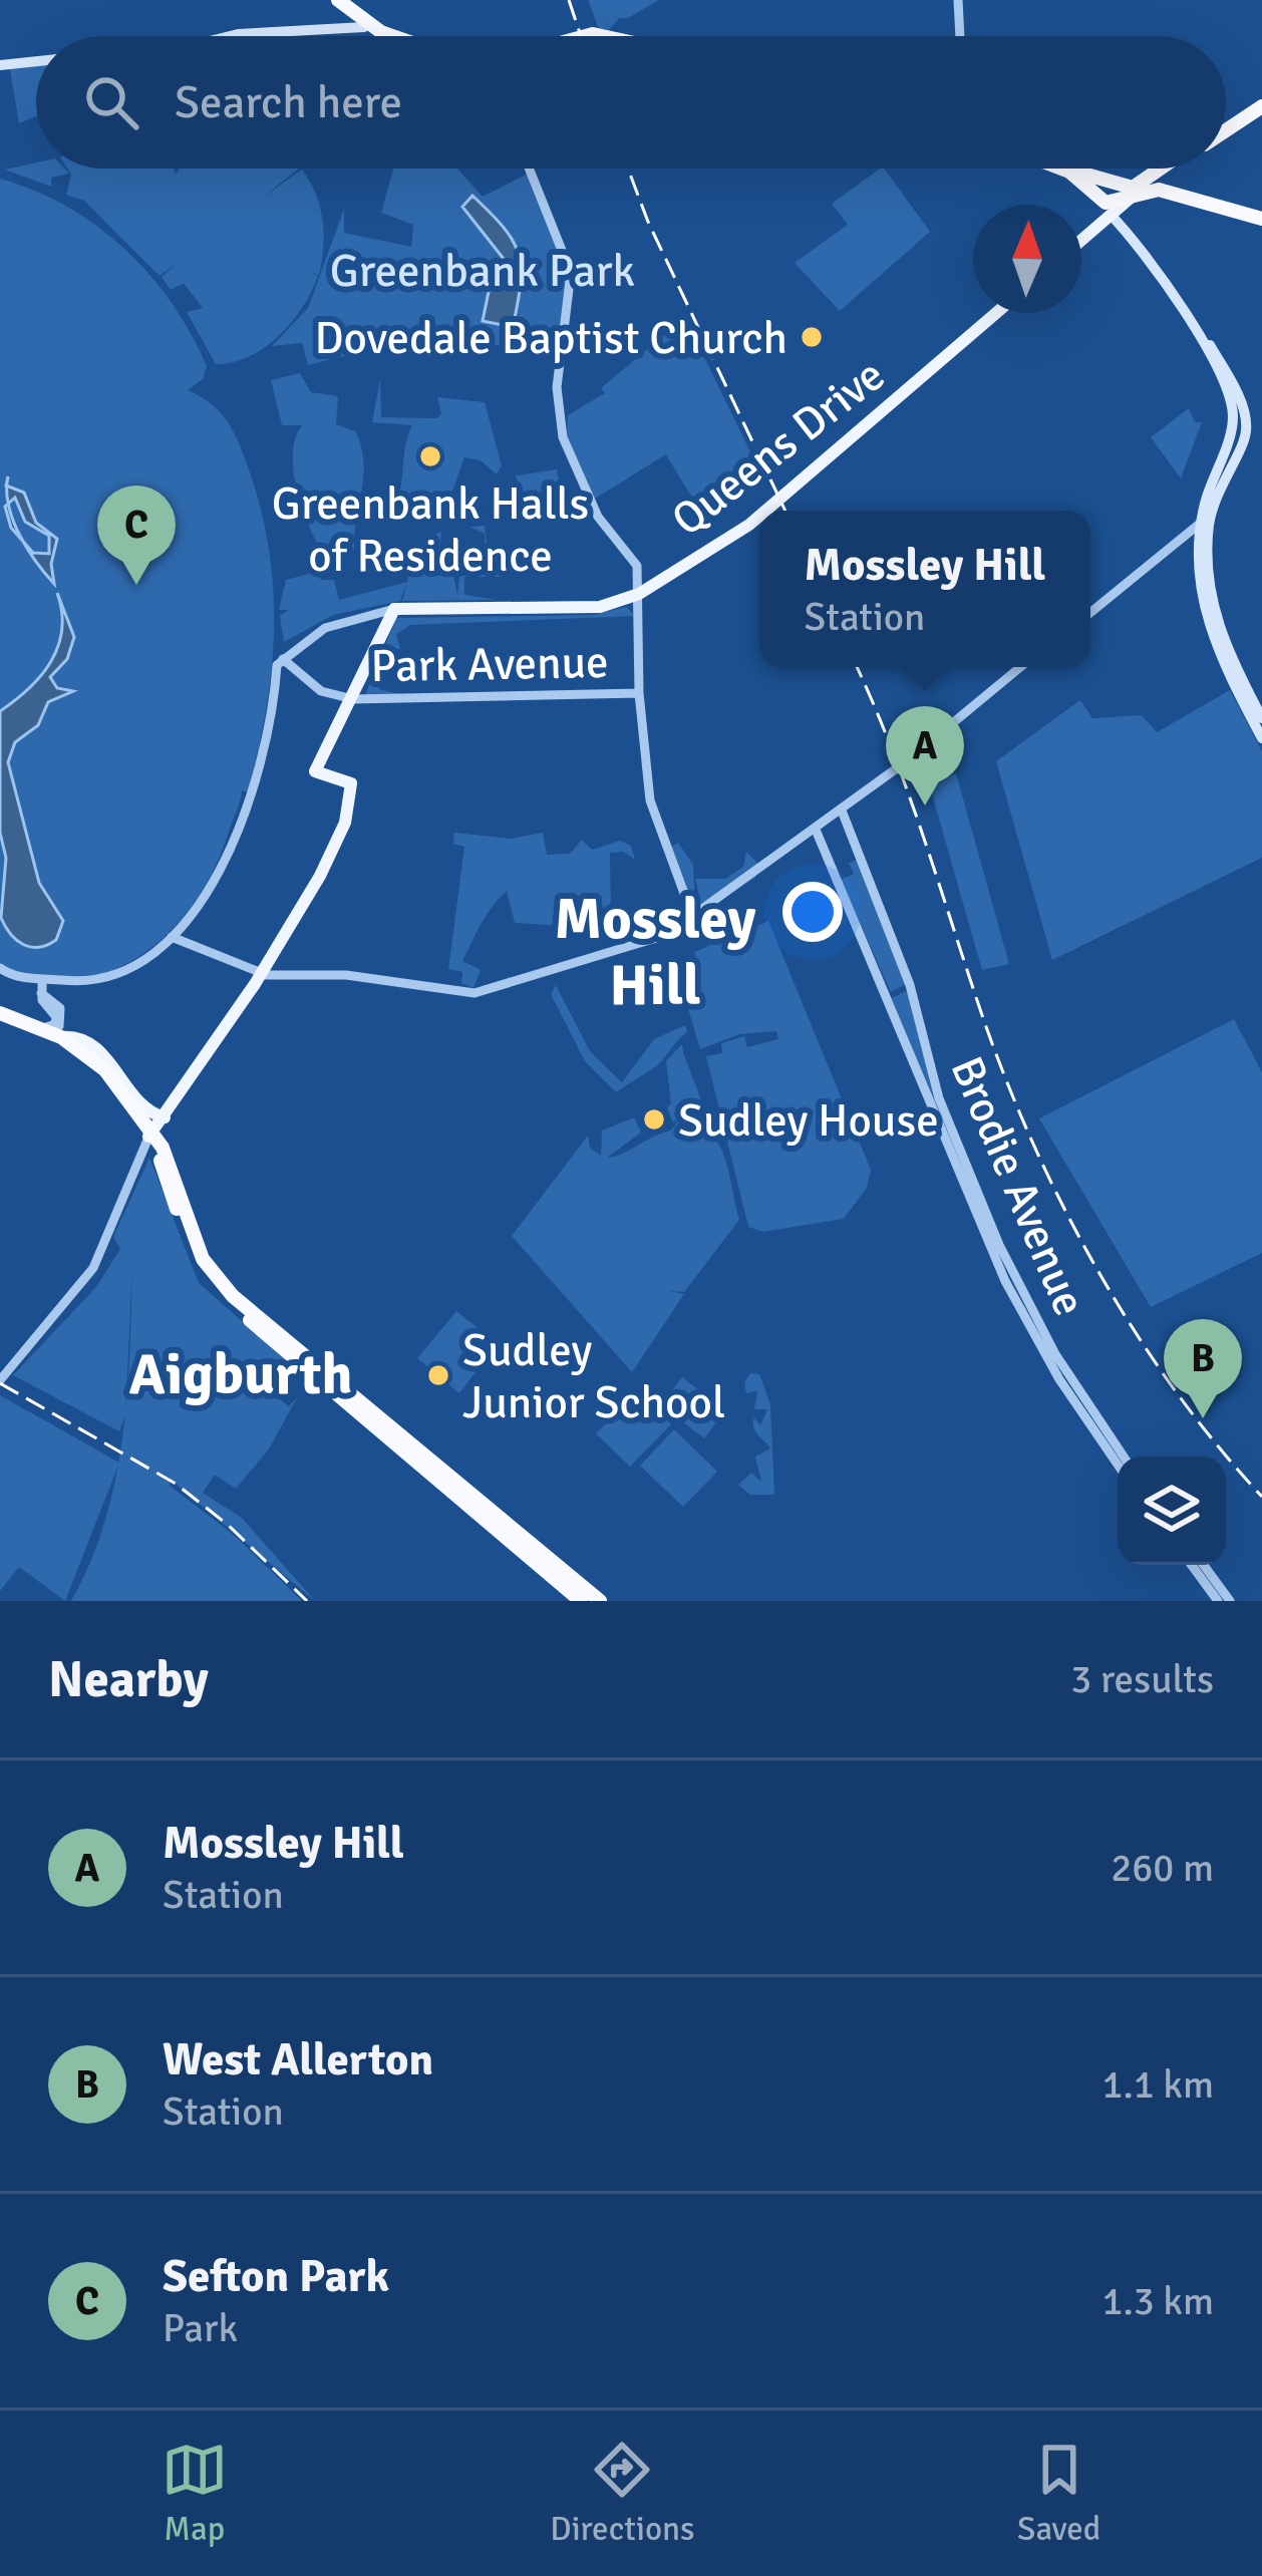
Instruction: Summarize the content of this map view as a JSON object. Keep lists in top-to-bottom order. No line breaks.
{"streets":{"main road":["Queens Drive"],"street":["Park Avenue","Brodie Avenue"]},"crossings":[["Queens Drive","Park Avenue"]],"districts":["Mossley Hill","Aigburth"],"parks":["Greenbank Park"],"places":["Dovedale Baptist Church","Greenbank Halls of Residence","Sudley House","Sudley Junior School"],"north":"top","page":{"search":"Search here","pins":["C","A","B"],"popup":["Mossley Hill","Station"],"heading":["Nearby","3 results"],"list":[{"mark":"A","name":"Mossley Hill","note":"Station","value":"260 m"},{"mark":"B","name":"West Allerton","note":"Station","value":"1.1 km"},{"mark":"C","name":"Sefton Park","note":"Park","value":"1.3 km"}],"nav":["Map","Directions","Saved"]}}
